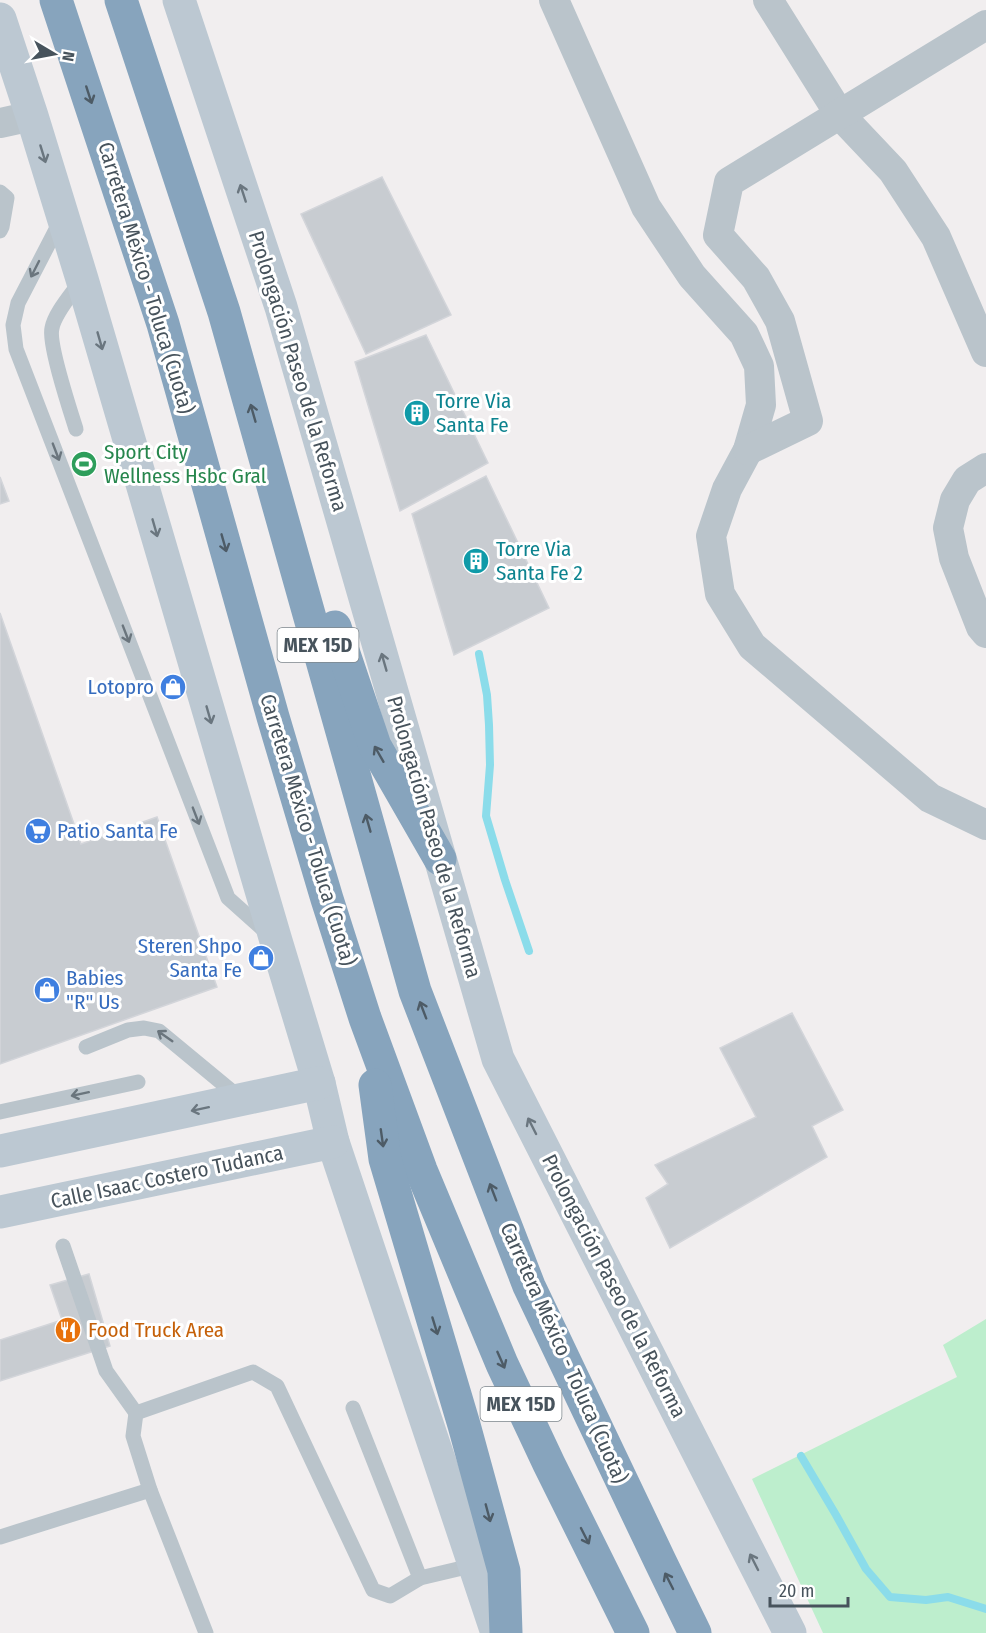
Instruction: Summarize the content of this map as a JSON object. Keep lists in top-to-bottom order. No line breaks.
{"streets":{"highway":["Carretera México - Toluca (Cuota)","MEX 15D"],"main road":["Prolongación Paseo de la Reforma","Calle Isaac Costero Tudanca"]},"places":{"building":["Torre Via Santa Fe","Torre Via Santa Fe 2"],"sports":["Sport City Wellness Hsbc Gral"],"shop":["Lotopro","Steren Shpo Santa Fe","Babies \"R\" Us"],"supermarket":["Patio Santa Fe"],"restaurant":["Food Truck Area"]},"scale_bar":"20 m","north":"right"}
